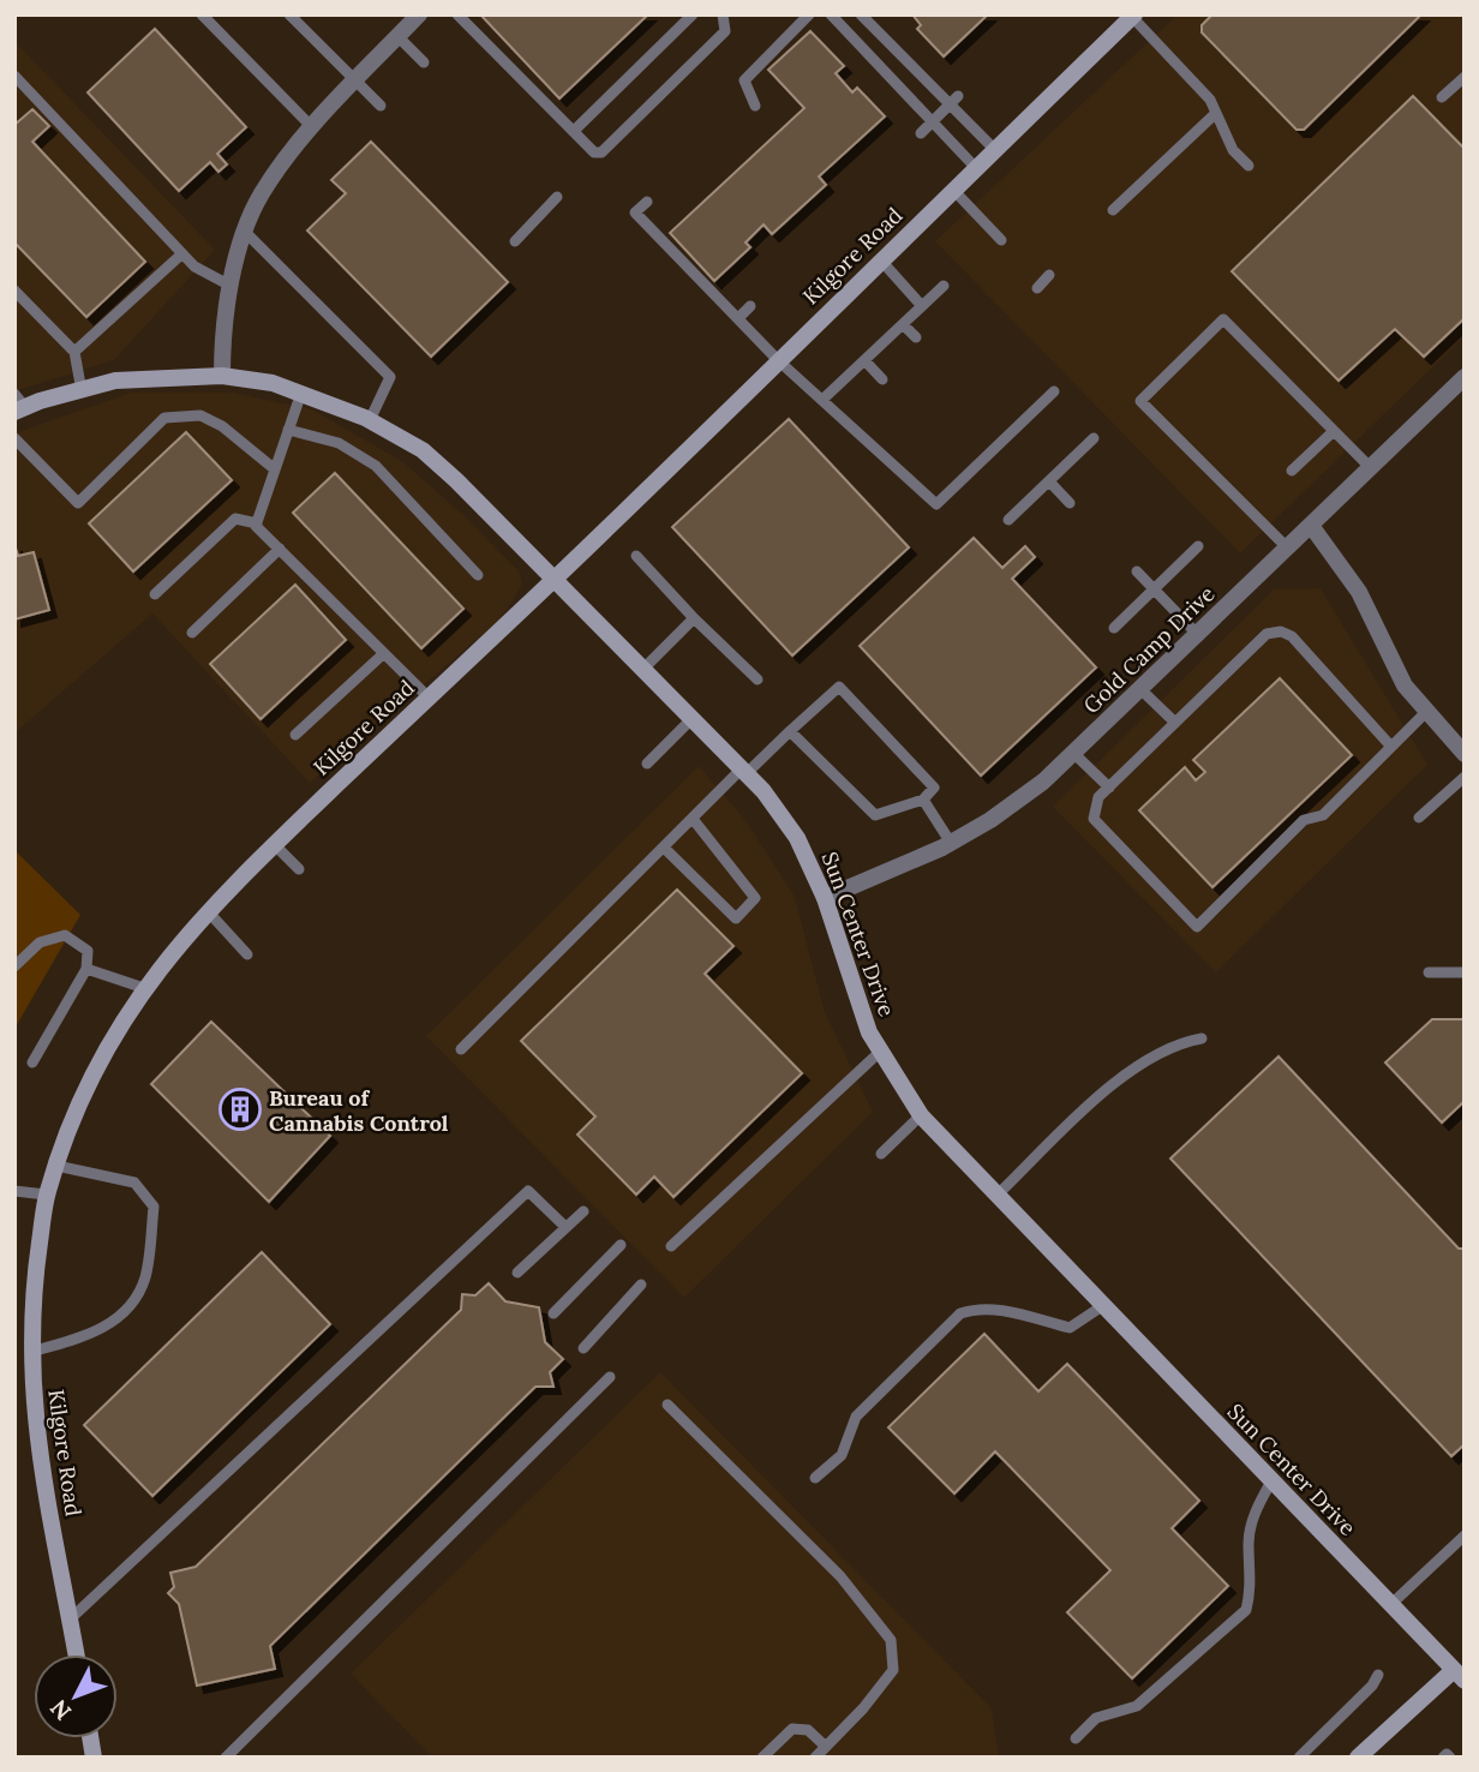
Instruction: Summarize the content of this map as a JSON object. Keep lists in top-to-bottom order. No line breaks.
{"streets":{"street":["Kilgore Road","Gold Camp Drive","Sun Center Drive"]},"crossings":[["Kilgore Road","Sun Center Drive"],["Gold Camp Drive","Sun Center Drive"]],"places":{"building":["Bureau of Cannabis Control"]},"north":"bottom left"}
